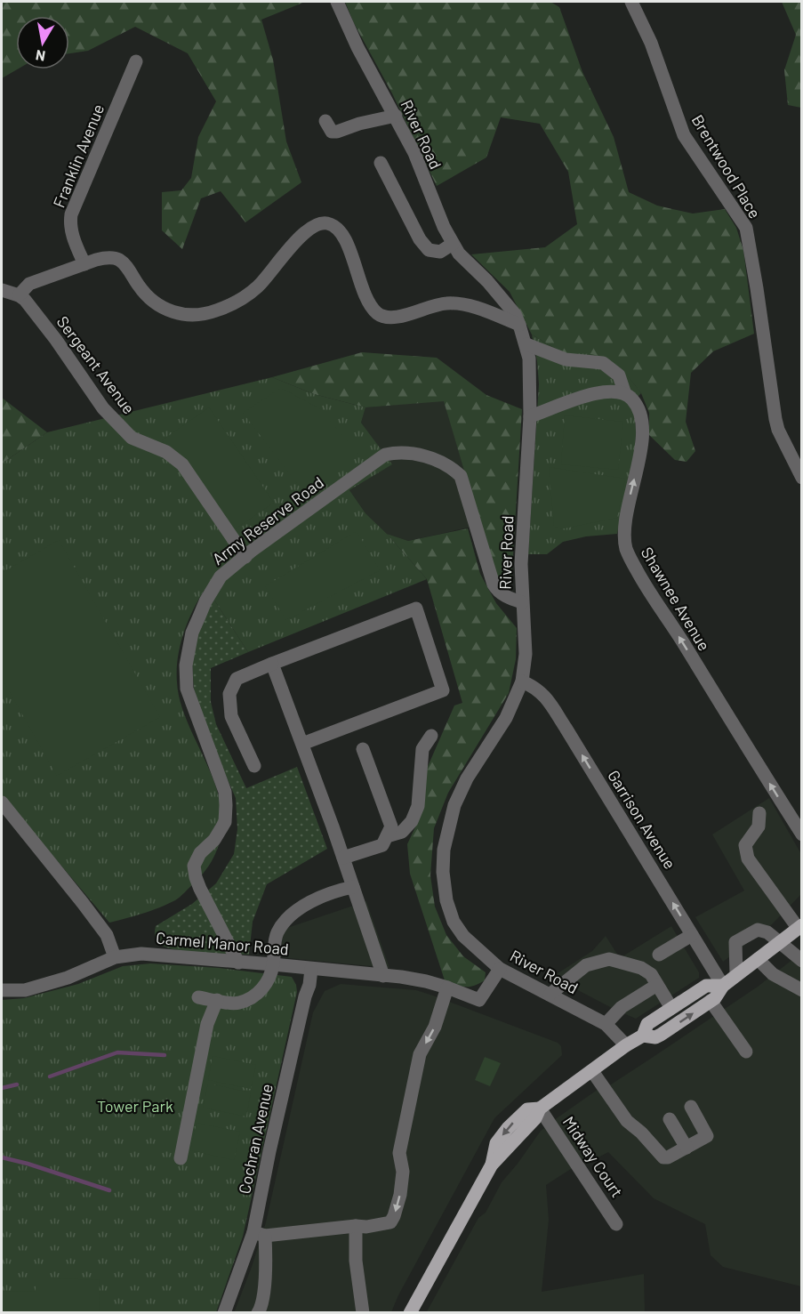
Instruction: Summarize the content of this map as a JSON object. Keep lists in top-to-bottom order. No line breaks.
{"streets":{"street":["River Road","Franklin Avenue","Brentwood Place","Sergeant Avenue","Army Reserve Road","Shawnee Avenue","Garrison Avenue","Carmel Manor Road","Cochran Avenue","Midway Court"]},"crossings":[["River Road","Army Reserve Road"],["River Road","Shawnee Avenue"],["River Road","Garrison Avenue"],["River Road","Carmel Manor Road"],["Sergeant Avenue","Army Reserve Road"],["Army Reserve Road","Carmel Manor Road"],["Carmel Manor Road","Cochran Avenue"]],"one_way":["Shawnee Avenue","Garrison Avenue"],"parks":["Tower Park"],"north":"bottom"}
